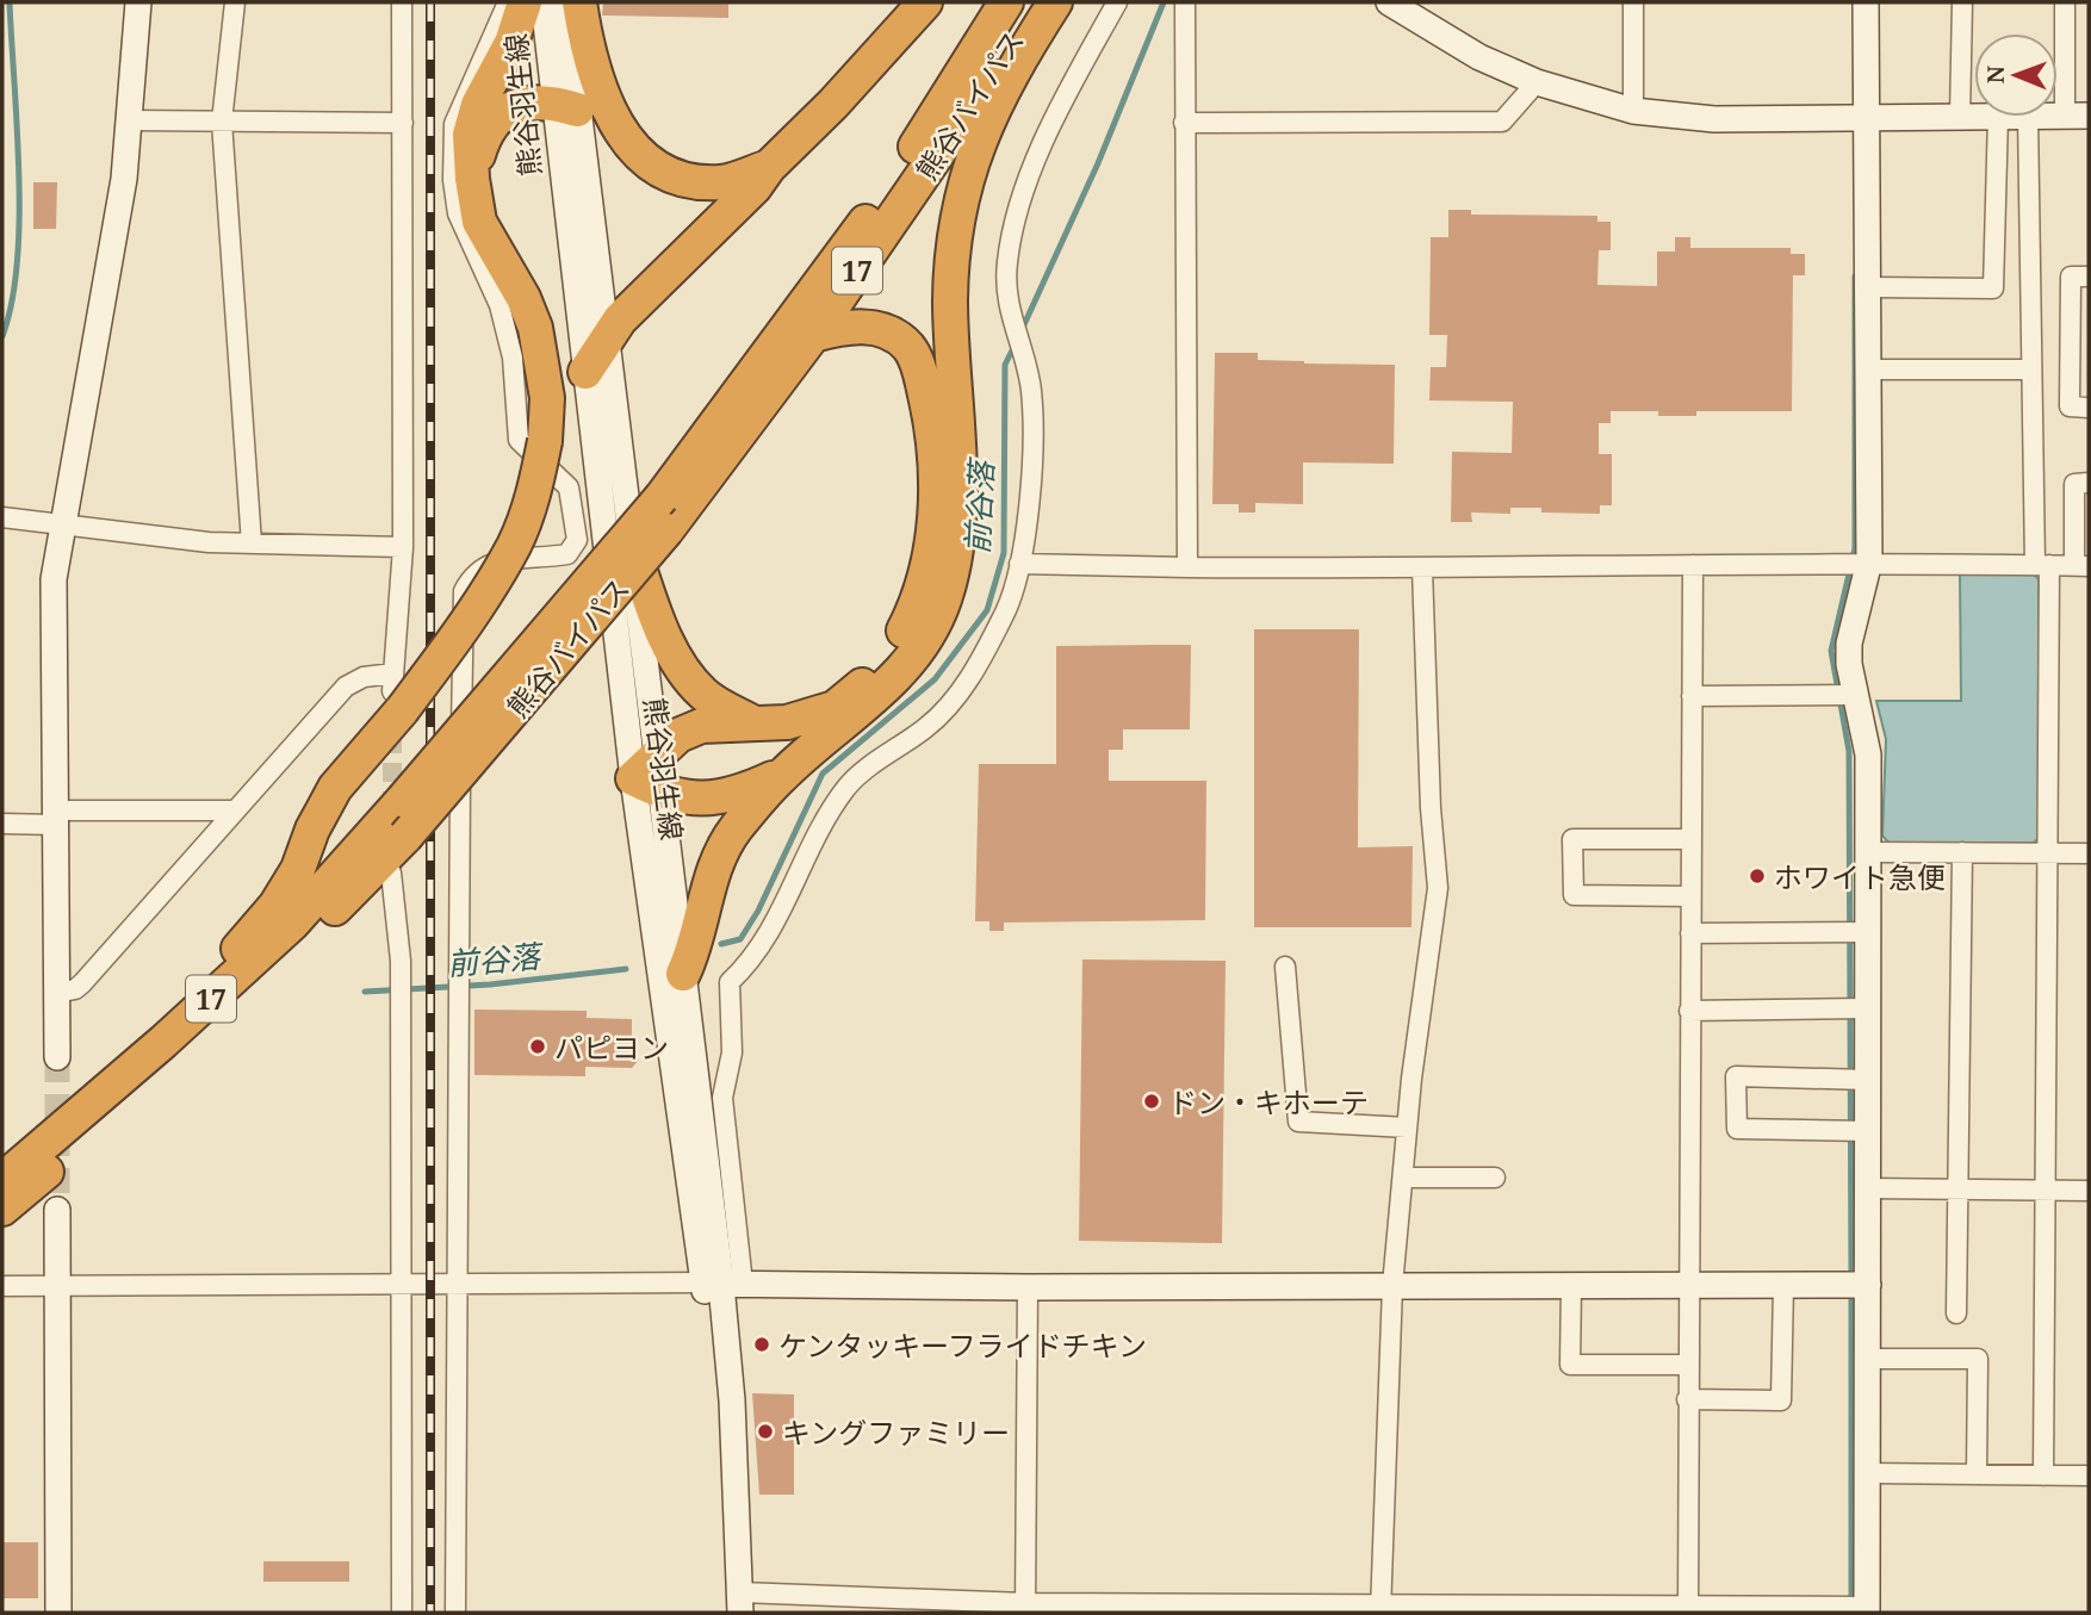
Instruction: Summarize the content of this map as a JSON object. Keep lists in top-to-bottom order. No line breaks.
{"streets":{"highway":["熊谷バイパス","17"],"street":["熊谷羽生線"]},"water":["前谷落"],"places":["ホワイト急便","パピヨン","ドン・キホーテ","ケンタッキーフライドチキン","キングファミリー"],"north":"left"}
